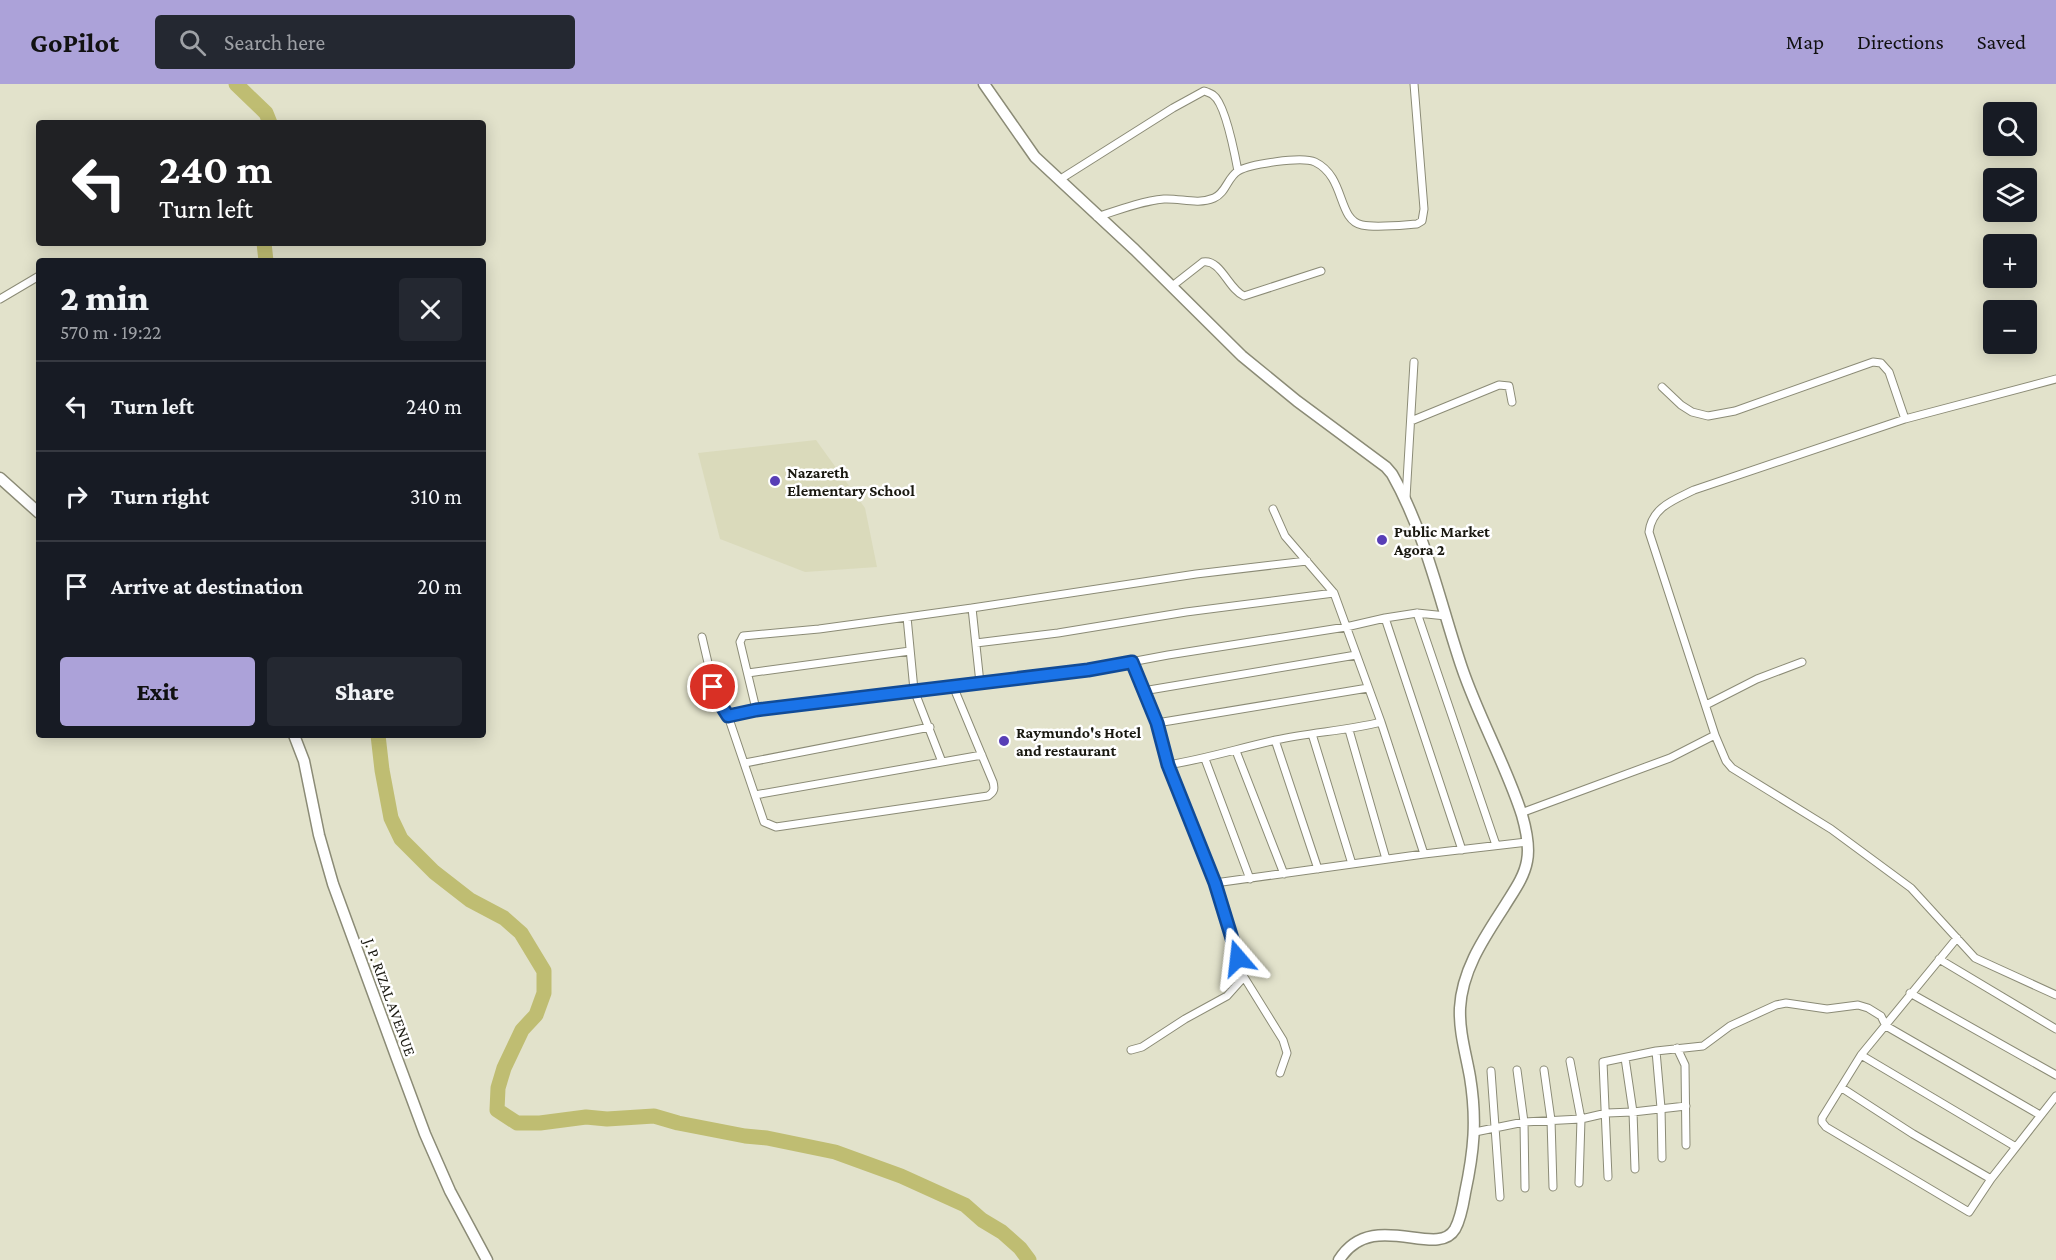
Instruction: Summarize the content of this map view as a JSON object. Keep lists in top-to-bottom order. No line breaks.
{"streets":{"main road":["J. P. RIZAL AVENUE"]},"places":["Nazareth Elementary School","Public Market Agora 2","Raymundo's Hotel and restaurant"],"page":{"header":"GoPilot","search":"Search here","nav":["Map","Directions","Saved"],"map_buttons":["+","−"],"turn":["240 m","Turn left"],"heading":["2 min","570 m · 19:22"],"list":[{"name":"Turn left","value":"240 m"},{"name":"Turn right","value":"310 m"},{"name":"Arrive at destination","value":"20 m"}],"buttons":["Exit","Share"]}}
